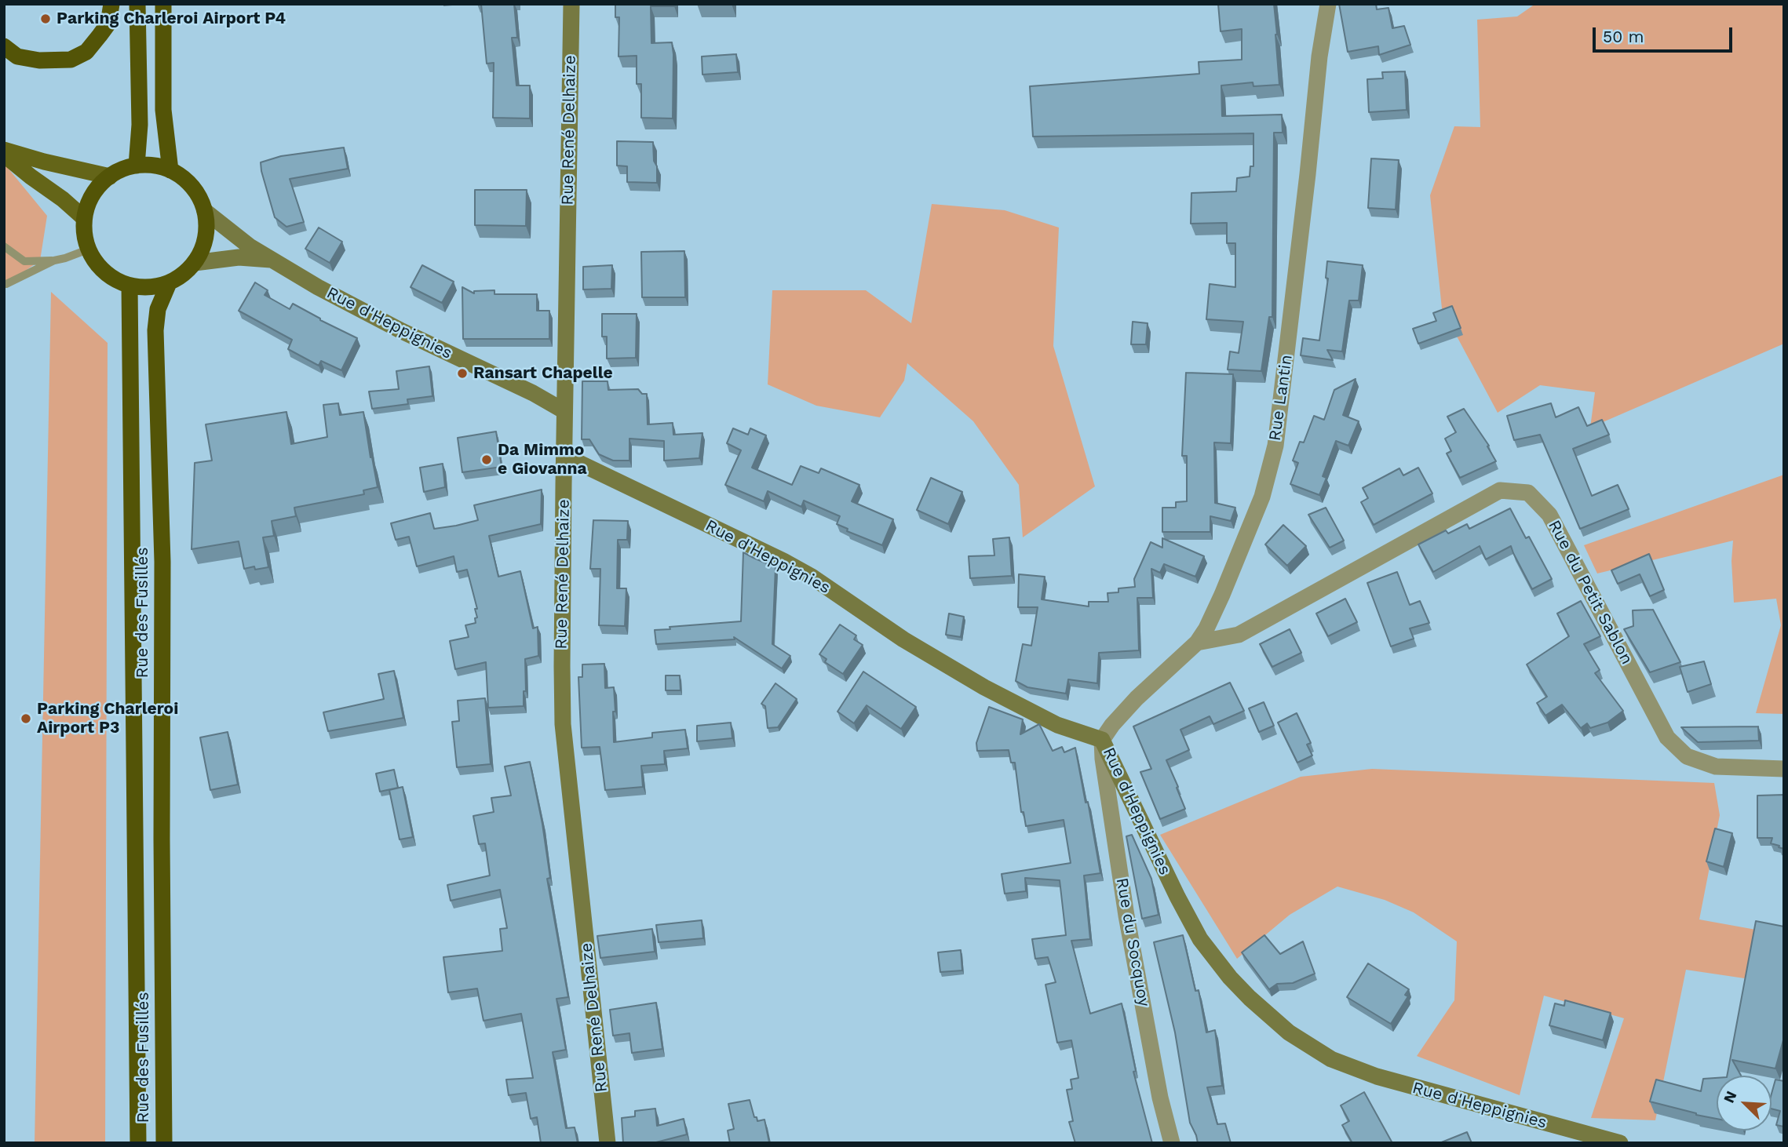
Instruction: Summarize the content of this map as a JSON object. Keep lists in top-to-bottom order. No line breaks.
{"streets":{"highway":["Rue des Fusillés"],"street":["Rue René Delhaize","Rue d'Heppignies","Rue Lantin","Rue du Petit Sablon","Rue du Socquoy"]},"crossings":[["Rue René Delhaize","Rue d'Heppignies"],["Rue d'Heppignies","Rue Lantin"],["Rue d'Heppignies","Rue des Fusillés"],["Rue d'Heppignies","Rue du Socquoy"],["Rue Lantin","Rue du Petit Sablon"],["Rue Lantin","Rue du Socquoy"]],"places":["Parking Charleroi Airport P4","Ransart Chapelle","Da Mimmo e Giovanna","Parking Charleroi Airport P3"],"scale_bar":"50 m","north":"top left"}
